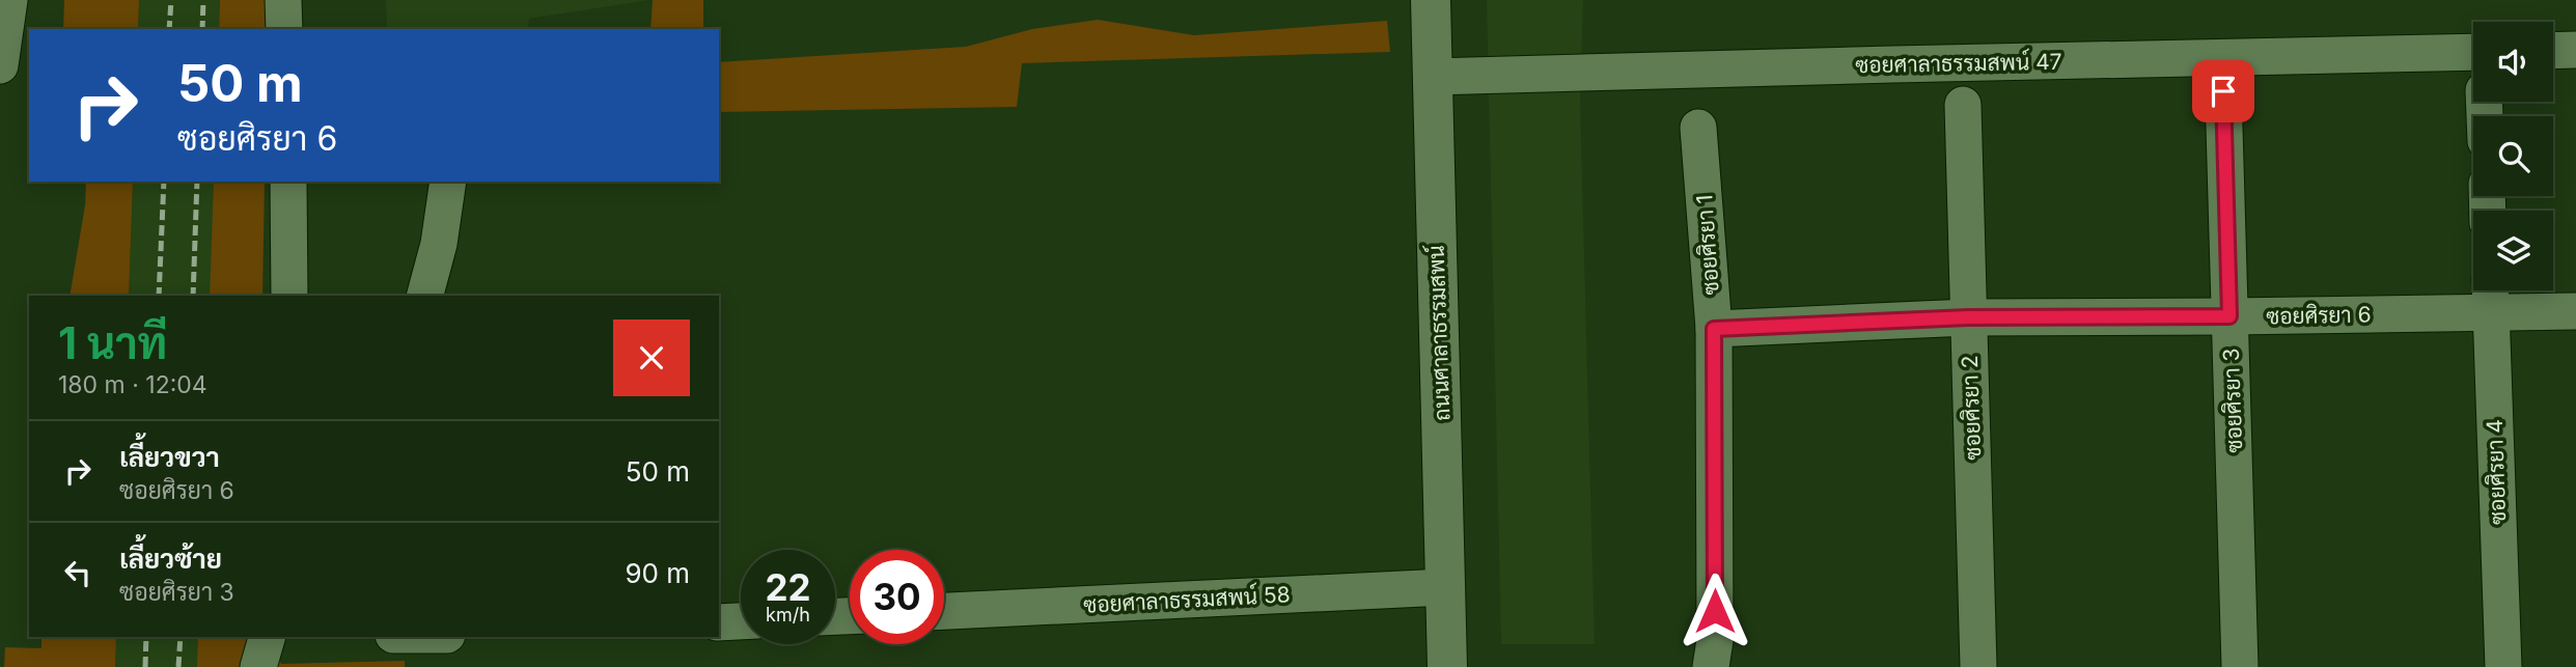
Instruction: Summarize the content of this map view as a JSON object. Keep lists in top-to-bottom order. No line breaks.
{"streets":{"street":["ซอยศาลาธรรมสพน์ 47","ซอยศิรยา 1","ซอยศิรยา 6","ถนนศาลาธรรมสพน์","ซอยศิรยา 3","ซอยศิรยา 2","ซอยศิรยา 4","ซอยศาลาธรรมสพน์ 58"]},"crossings":[["ซอยศาลาธรรมสพน์ 47","ถนนศาลาธรรมสพน์"],["ซอยศิรยา 1","ซอยศิรยา 6"],["ซอยศิรยา 6","ซอยศิรยา 3"],["ซอยศิรยา 6","ซอยศิรยา 2"],["ซอยศิรยา 6","ซอยศิรยา 4"],["ถนนศาลาธรรมสพน์","ซอยศาลาธรรมสพน์ 58"]],"page":{"turn":["50 m","ซอยศิรยา 6"],"heading":["1 นาที","180 m · 12:04"],"list":[{"name":"เลี้ยวขวา","note":"ซอยศิรยา 6","value":"50 m"},{"name":"เลี้ยวซ้าย","note":"ซอยศิรยา 3","value":"90 m"}],"speed":"22 km/h","limit":"30"}}
